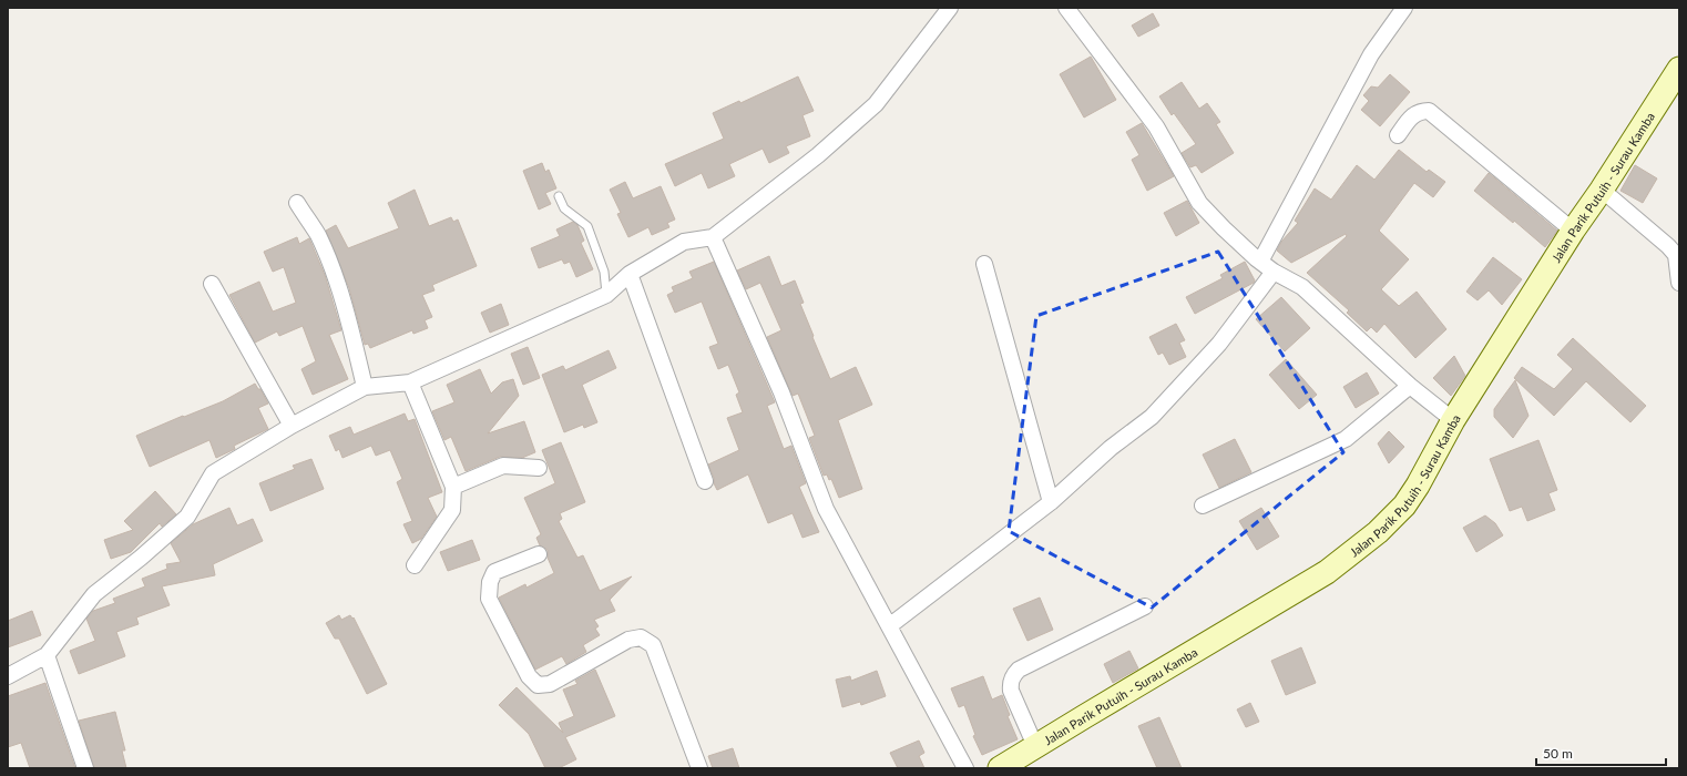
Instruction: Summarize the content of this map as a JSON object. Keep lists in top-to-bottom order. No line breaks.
{"streets":{"street":["Jalan Parik Putuih - Surau Kamba"]},"scale_bar":"50 m"}
